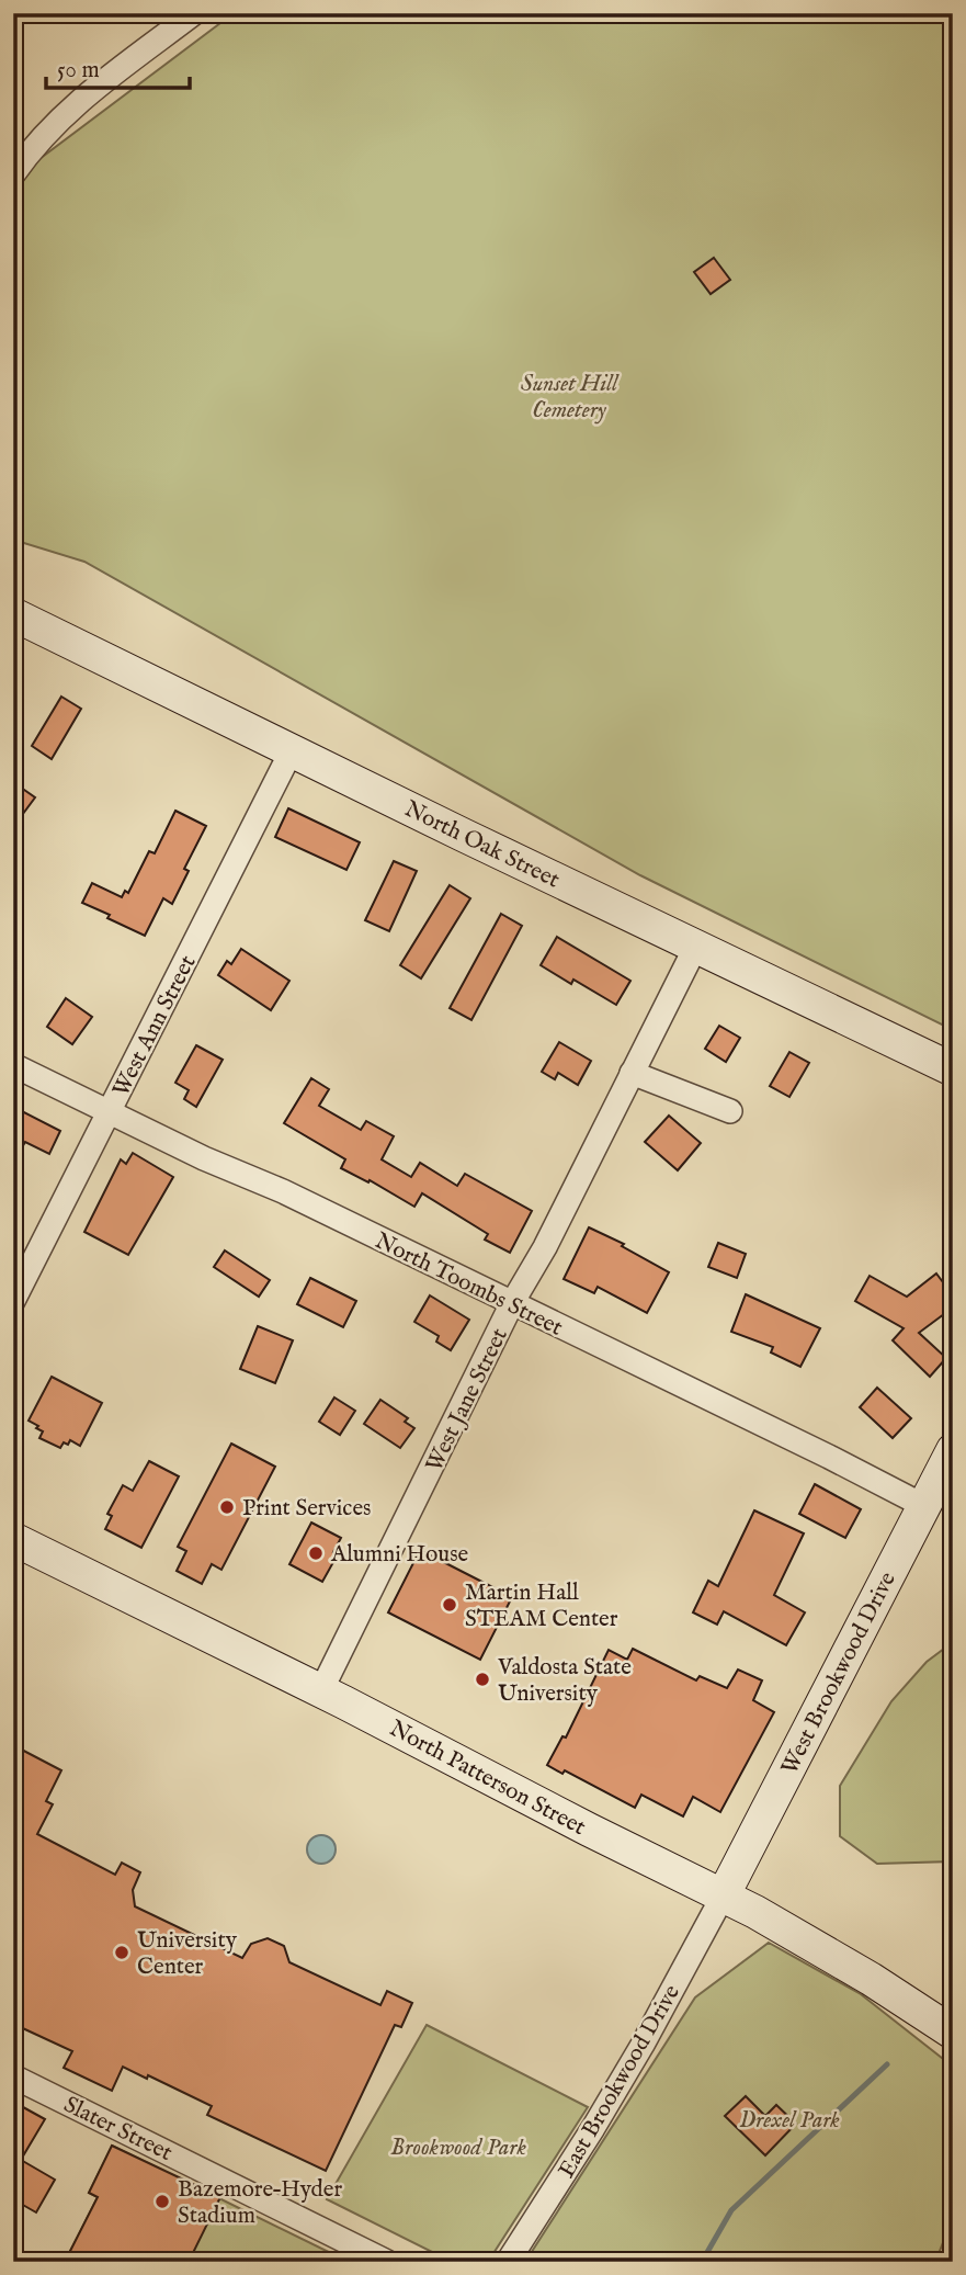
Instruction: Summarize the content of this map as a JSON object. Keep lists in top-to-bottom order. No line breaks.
{"streets":{"main road":["North Oak Street","West Brookwood Drive","North Patterson Street"],"street":["West Ann Street","North Toombs Street","West Jane Street","East Brookwood Drive","Slater Street"]},"crossings":[["North Oak Street","West Ann Street"],["North Oak Street","West Jane Street"],["West Ann Street","North Toombs Street"],["North Toombs Street","West Jane Street"],["North Toombs Street","West Brookwood Drive"],["West Jane Street","North Patterson Street"],["West Brookwood Drive","North Patterson Street"],["West Brookwood Drive","East Brookwood Drive"],["North Patterson Street","East Brookwood Drive"]],"parks":["Sunset Hill Cemetery","Drexel Park","Brookwood Park"],"places":["Print Services","Alumni House","Martin Hall STEAM Center","Valdosta State University","University Center","Bazemore–Hyder Stadium"],"scale_bar":"50 m"}
